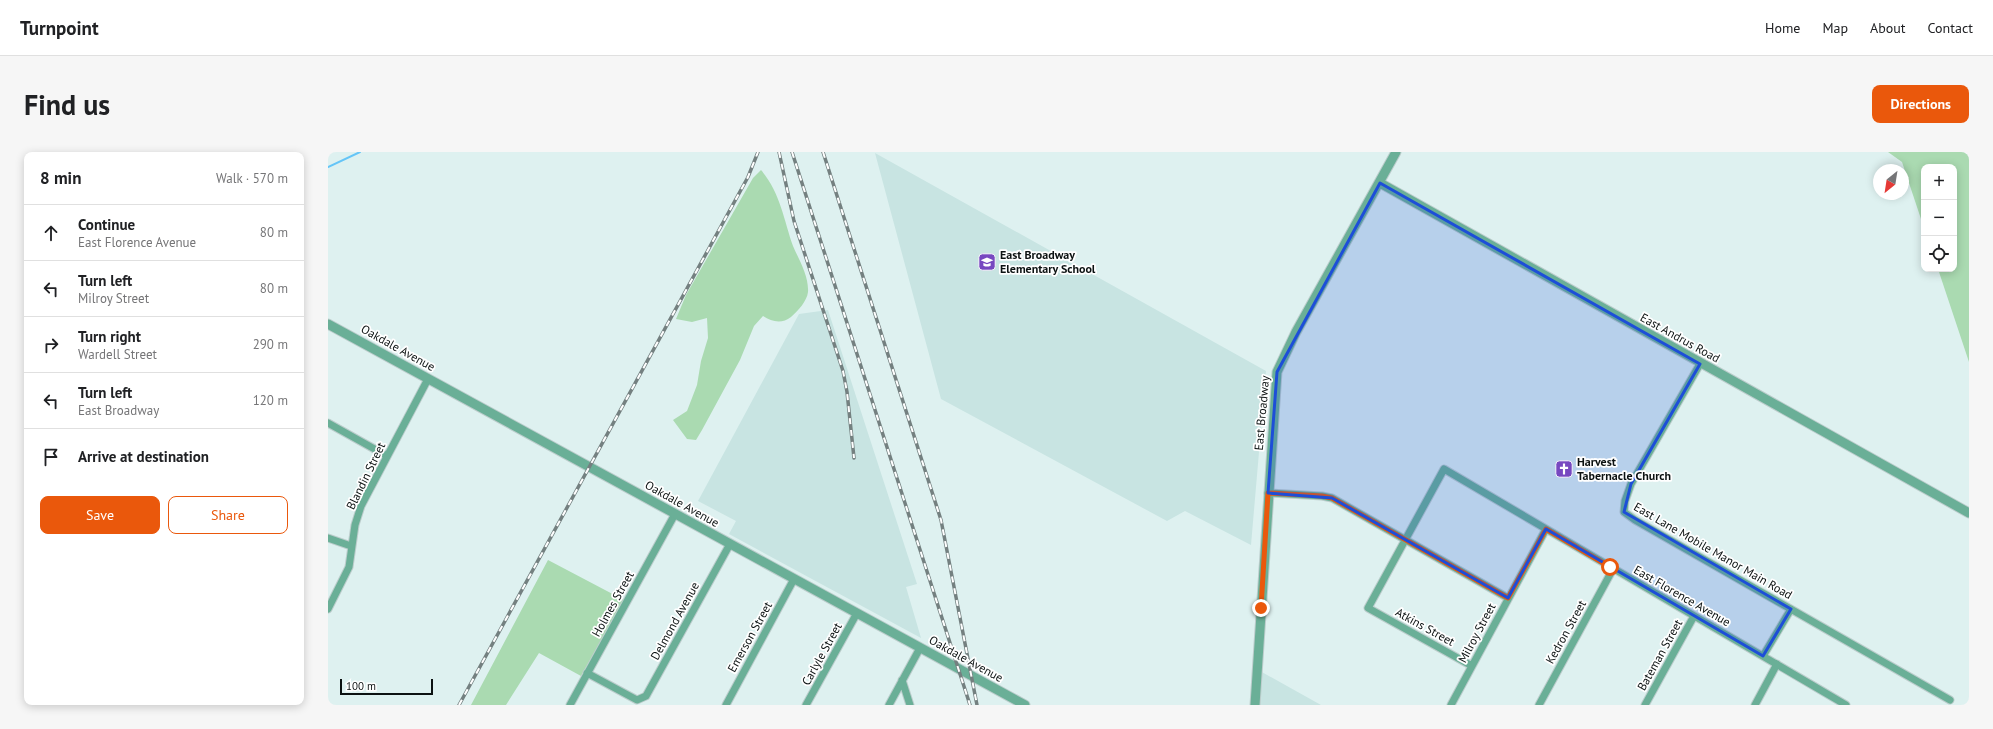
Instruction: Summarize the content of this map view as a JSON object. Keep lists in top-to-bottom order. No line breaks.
{"streets":{"street":["East Andrus Road","Oakdale Avenue","East Broadway","Blandin Street","East Lane Mobile Manor Main Road","East Florence Avenue","Holmes Street","Delmond Avenue","Atkins Street","Kedron Street","Milroy Street","Emerson Street","Carlyle Street","Bateman Street"]},"crossings":[["East Andrus Road","East Broadway"],["East Andrus Road","East Lane Mobile Manor Main Road"],["Oakdale Avenue","Blandin Street"],["Oakdale Avenue","Holmes Street"],["Oakdale Avenue","Delmond Avenue"],["Oakdale Avenue","Emerson Street"],["Oakdale Avenue","Carlyle Street"],["East Lane Mobile Manor Main Road","East Florence Avenue"],["East Florence Avenue","Atkins Street"],["East Florence Avenue","Kedron Street"],["East Florence Avenue","Milroy Street"],["East Florence Avenue","Bateman Street"],["Holmes Street","Delmond Avenue"],["Atkins Street","Milroy Street"]],"places":{"school or university":["East Broadway Elementary School"],"church":["Harvest Tabernacle Church"]},"scale_bar":"100 m","north":"bottom left","page":{"header":"Turnpoint","nav":["Home","Map","About","Contact"],"buttons":["Directions",["Save","Share"]],"title":"Find us","heading":["8 min","Walk · 570 m"],"map_buttons":["+","−"],"list":[["Continue","East Florence Avenue","80 m"],["Turn left","Milroy Street","80 m"],["Turn right","Wardell Street","290 m"],["Turn left","East Broadway","120 m"],"Arrive at destination"],"scale":"100 m"}}
